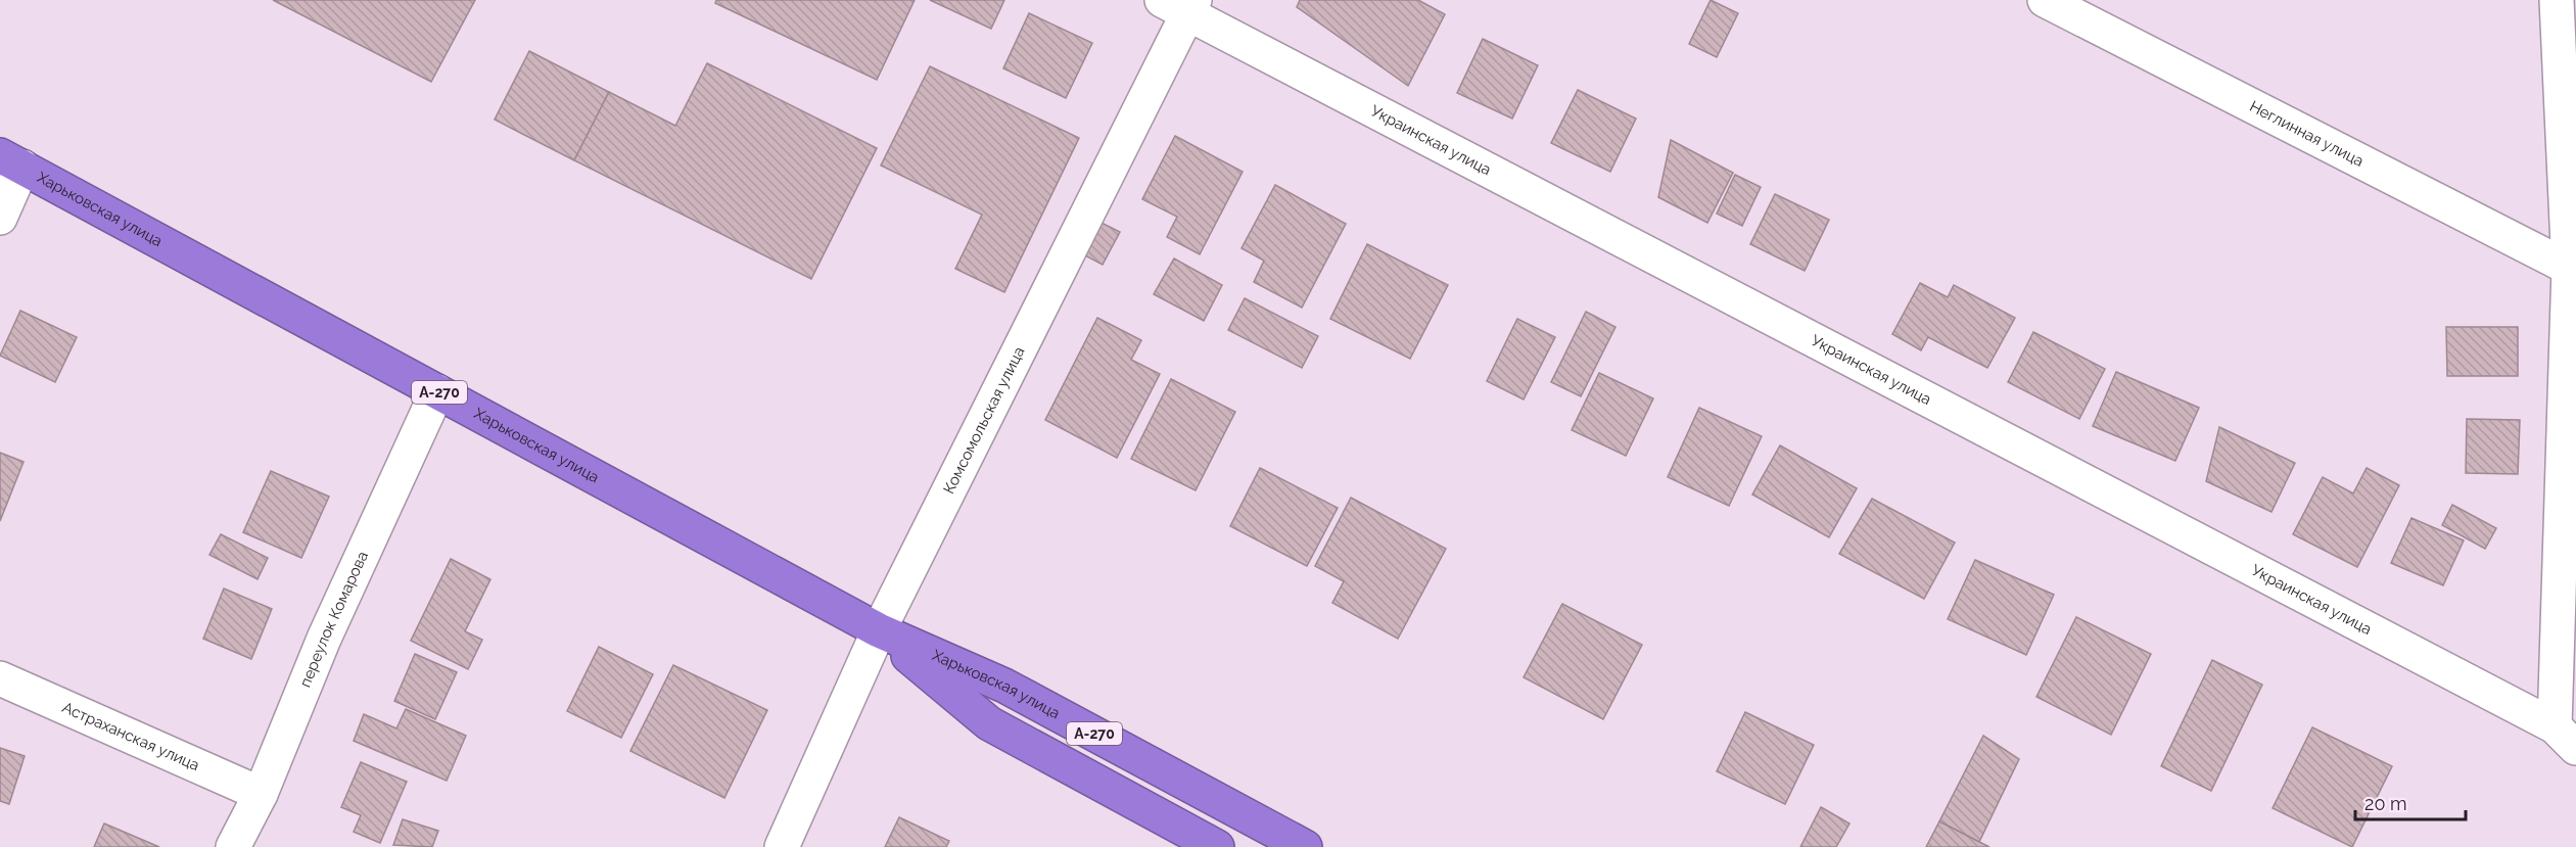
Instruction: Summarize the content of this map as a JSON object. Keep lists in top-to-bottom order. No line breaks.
{"streets":{"highway":["Харьковская улица","А-270"],"street":["Неглинная улица","Украинская улица","Комсомольская улица","переулок Комарова","Астраханская улица"]},"crossings":[["Украинская улица","Комсомольская улица"],["Харьковская улица","Комсомольская улица"],["Харьковская улица","переулок Комарова"],["переулок Комарова","Астраханская улица"]],"scale_bar":"20 m"}
